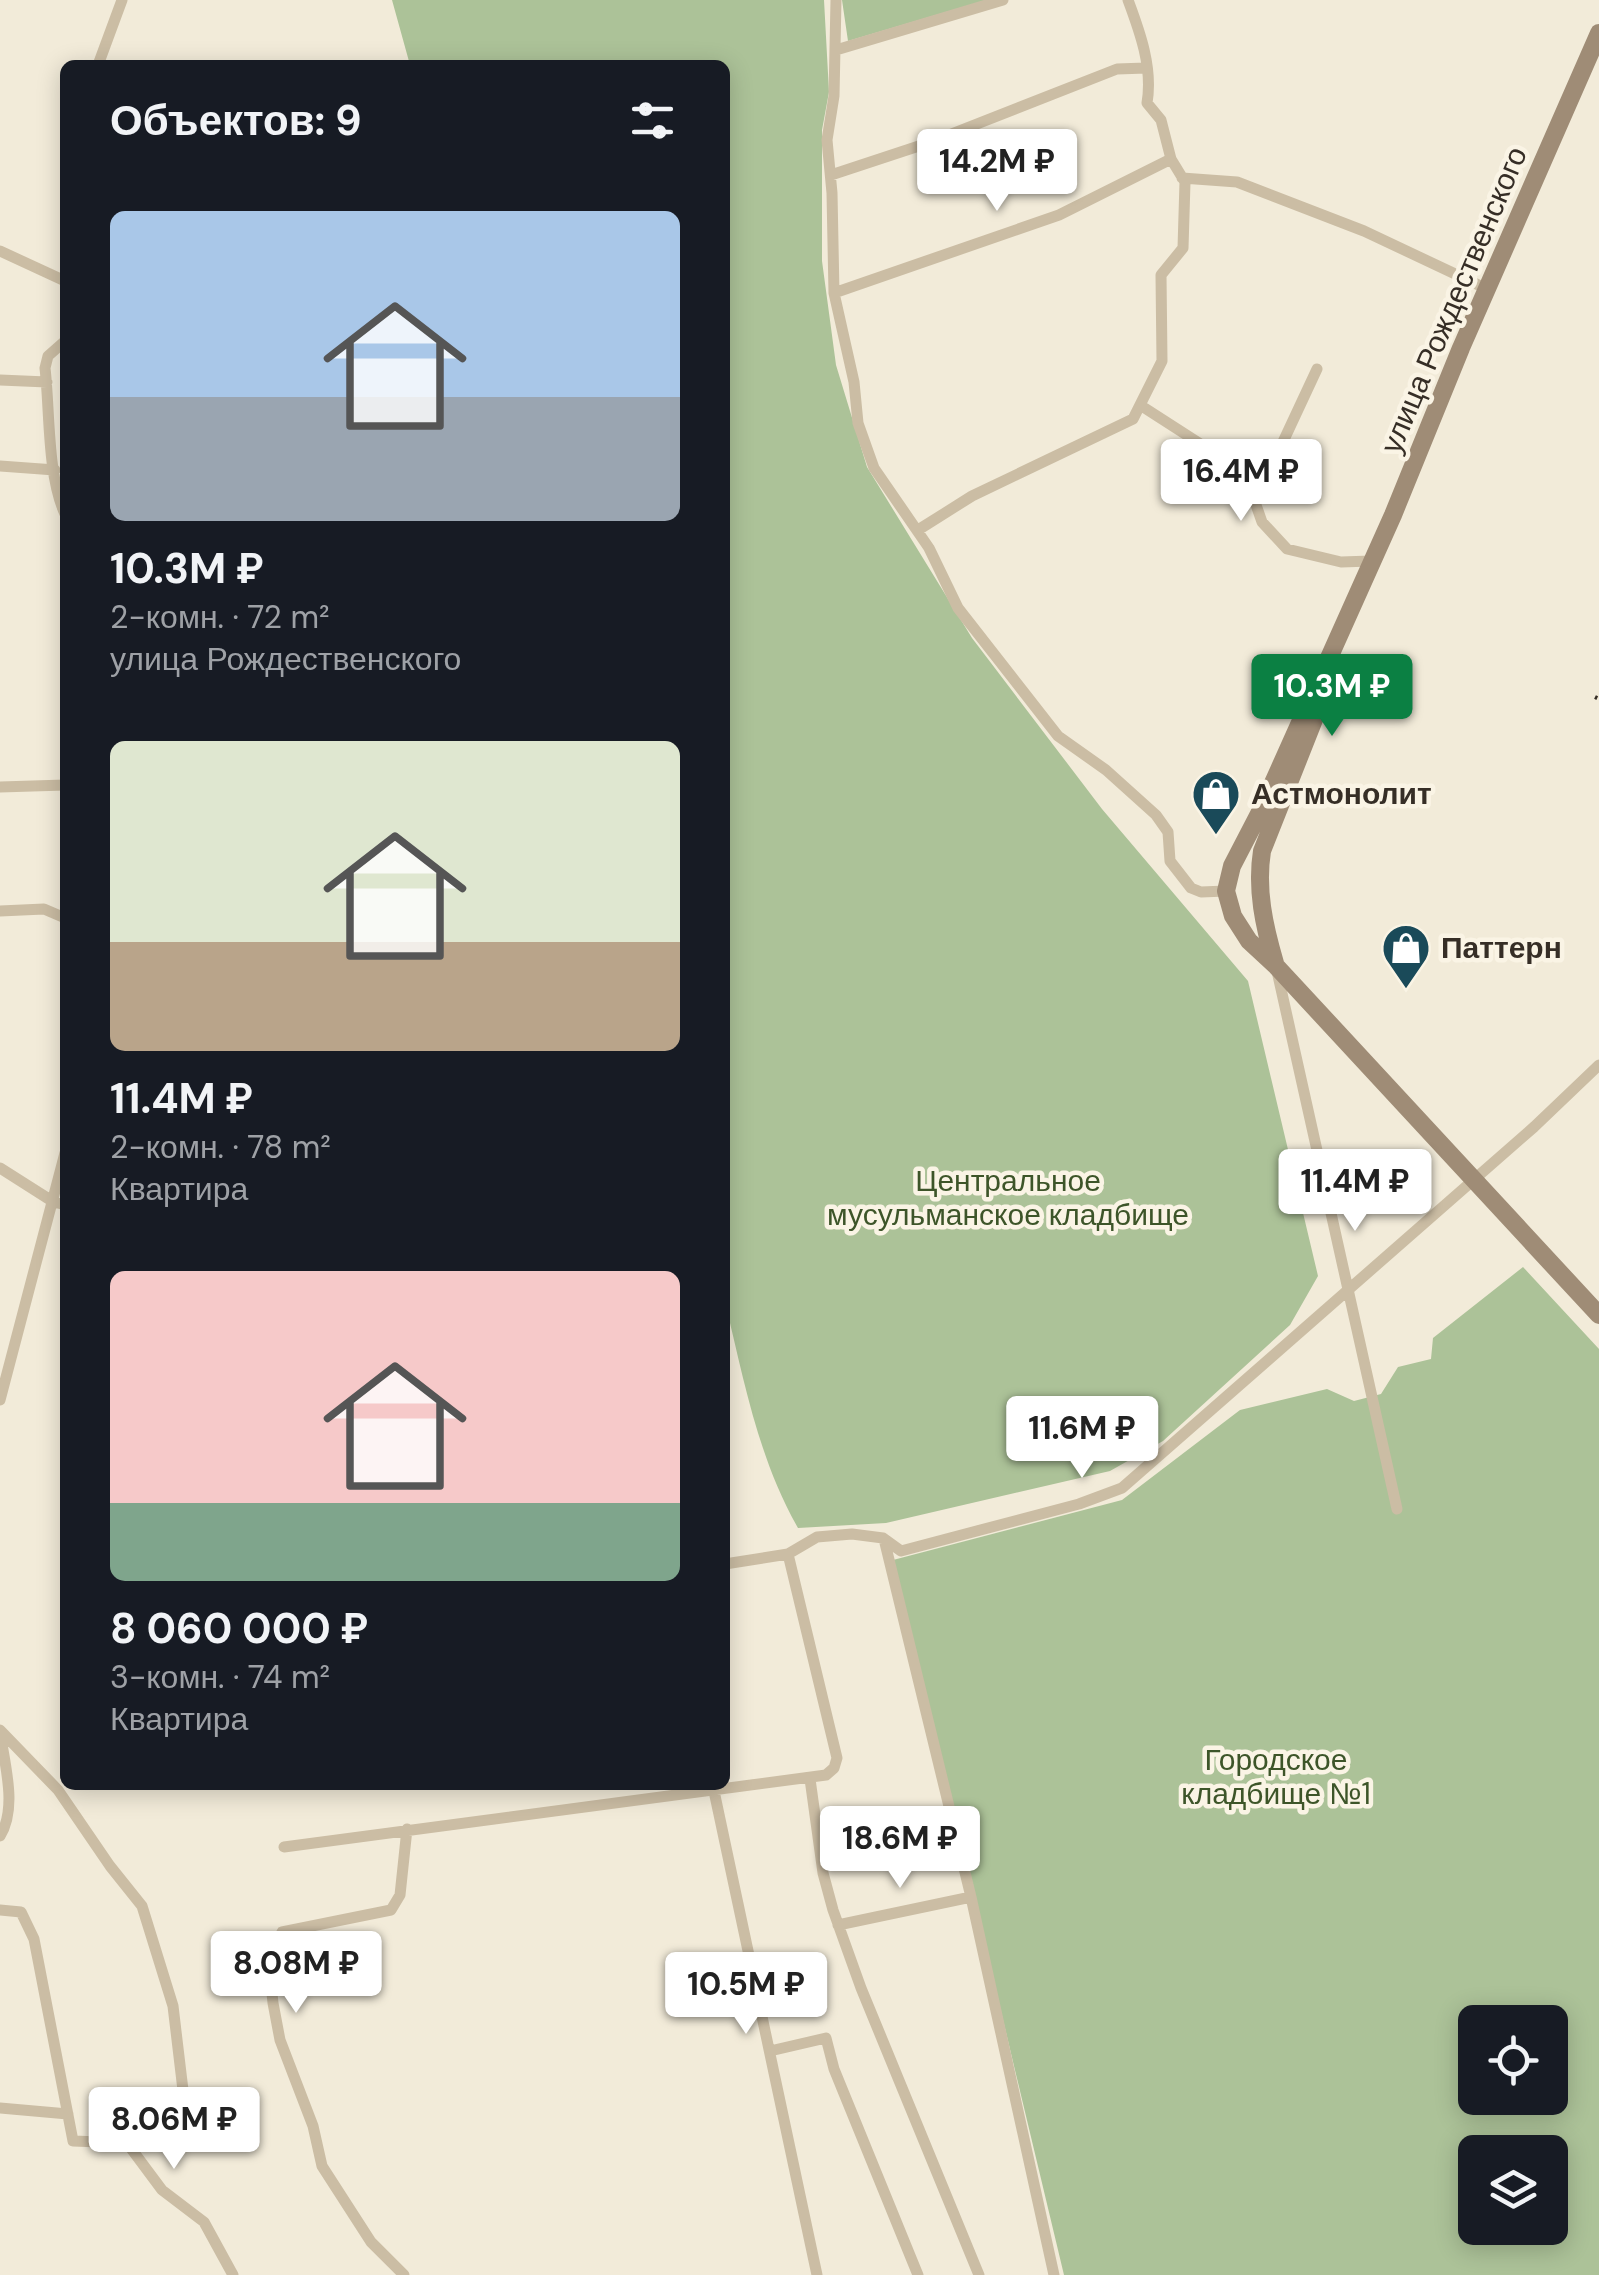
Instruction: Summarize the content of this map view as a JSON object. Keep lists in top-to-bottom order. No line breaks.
{"streets":{"main road":["улица Рождественского"]},"parks":["Центральное мусульманское кладбище","Городское кладбище №1"],"places":{"shop":["Астмонолит","Паттерн"]},"page":{"heading":"Объектов: 9","price":["14.2M ₽","16.4M ₽","10.3M ₽","11.4M ₽","11.6M ₽","18.6M ₽","8.08M ₽","10.5M ₽","8.06M ₽"],"list":[{"name":"10.3M ₽","note":"2-комн. · 72 m² · улица Рождественского"},{"name":"11.4M ₽","note":"2-комн. · 78 m² · Квартира"},{"name":"8 060 000 ₽","note":"3-комн. · 74 m² · Квартира"}]}}
